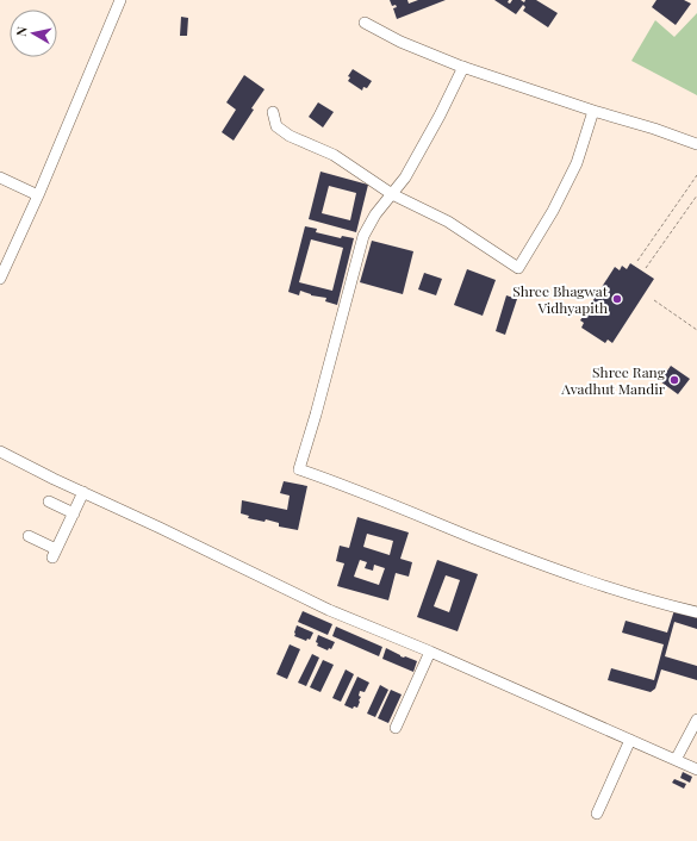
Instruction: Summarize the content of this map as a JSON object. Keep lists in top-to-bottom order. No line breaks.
{"places":["Shree Bhagwat Vidhyapith","Shree Rang Avadhut Mandir"],"north":"left"}
